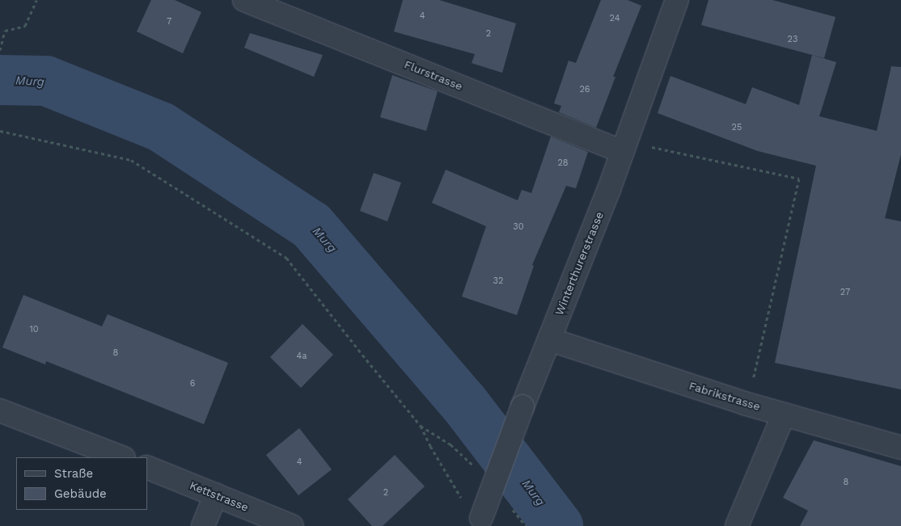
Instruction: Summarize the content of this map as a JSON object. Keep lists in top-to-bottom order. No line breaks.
{"streets":{"street":["Flurstrasse","Winterthurerstrasse","Fabrikstrasse","Kettstrasse"]},"crossings":[["Flurstrasse","Winterthurerstrasse"],["Winterthurerstrasse","Fabrikstrasse"]],"water":["Murg"],"house_numbers":["4","24","7","2","23","26","25","28","30","32","27","10","8","4a","6","4","8","2"],"legend":["Straße","Gebäude"]}
